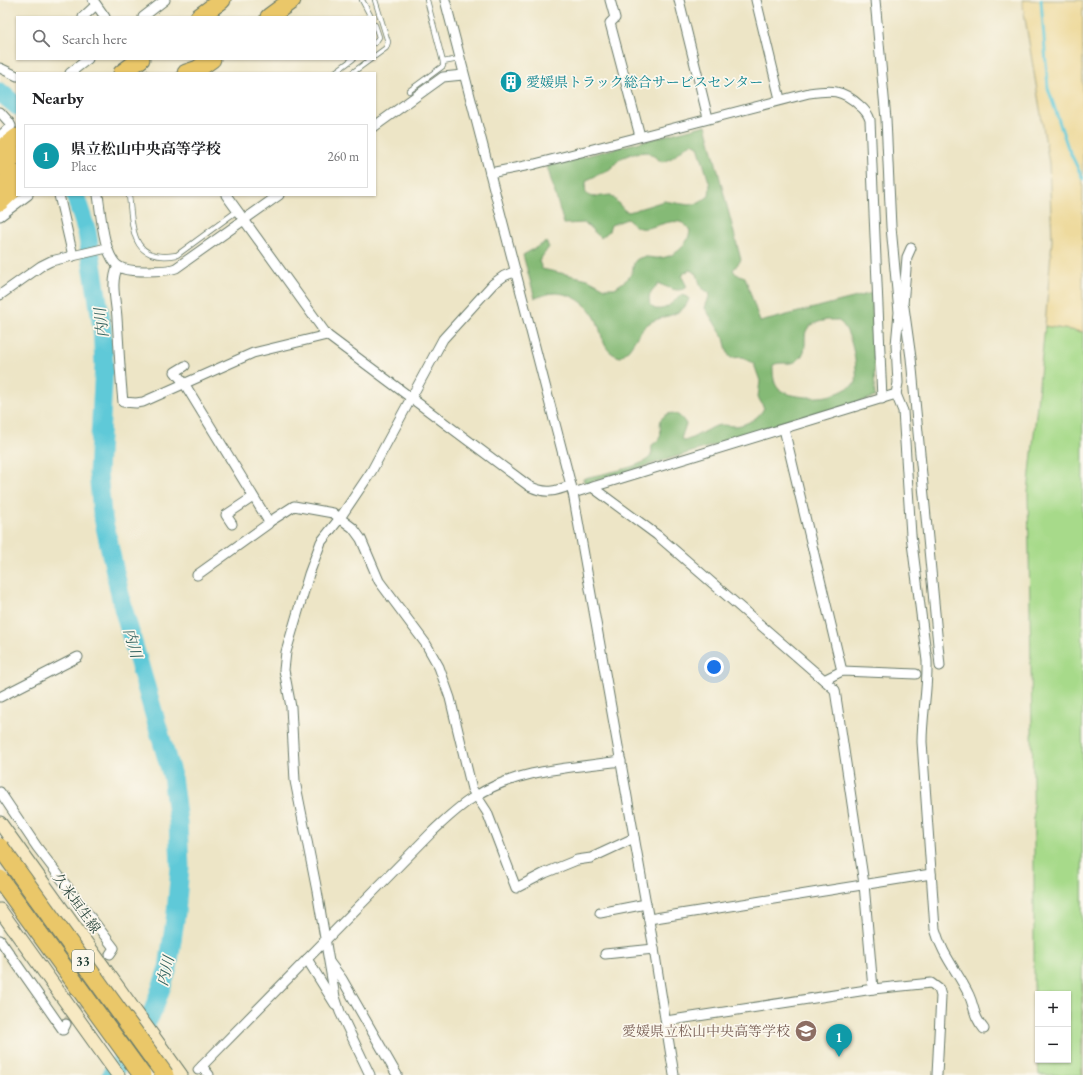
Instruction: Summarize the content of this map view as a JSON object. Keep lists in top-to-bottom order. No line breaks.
{"streets":{"highway":["33"],"main road":["久米垣生線"]},"water":["内川"],"places":{"building":["愛媛県トラック総合サービスセンター"],"school or university":["愛媛県立松山中央高等学校"]},"page":{"search":"Search here","heading":"Nearby","list":[{"mark":"1","name":"県立松山中央高等学校","note":"Place","value":"260 m"}],"map_buttons":["+","−"],"pins":"1"}}
